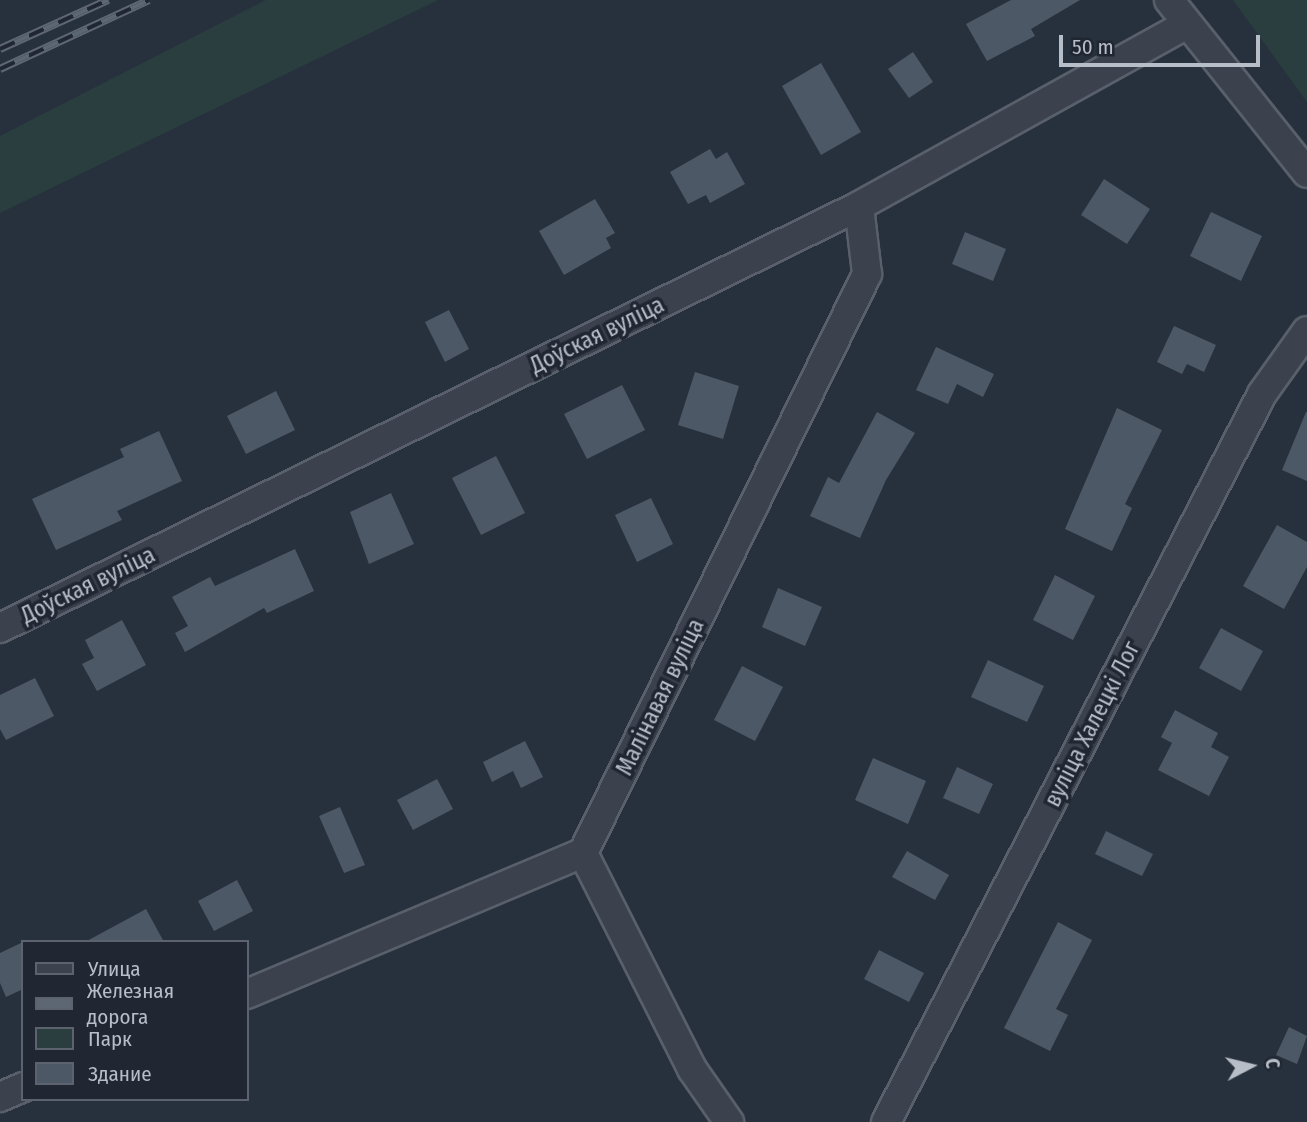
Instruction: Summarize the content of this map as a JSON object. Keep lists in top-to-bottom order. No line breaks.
{"streets":{"street":["Доўская вуліца","Малінавая вуліца","вуліца Халецкі Лог"]},"crossings":[["Доўская вуліца","Малінавая вуліца"]],"legend":["Улица","Железная дорога","Парк","Здание"],"scale_bar":"50 m","north":"right"}
